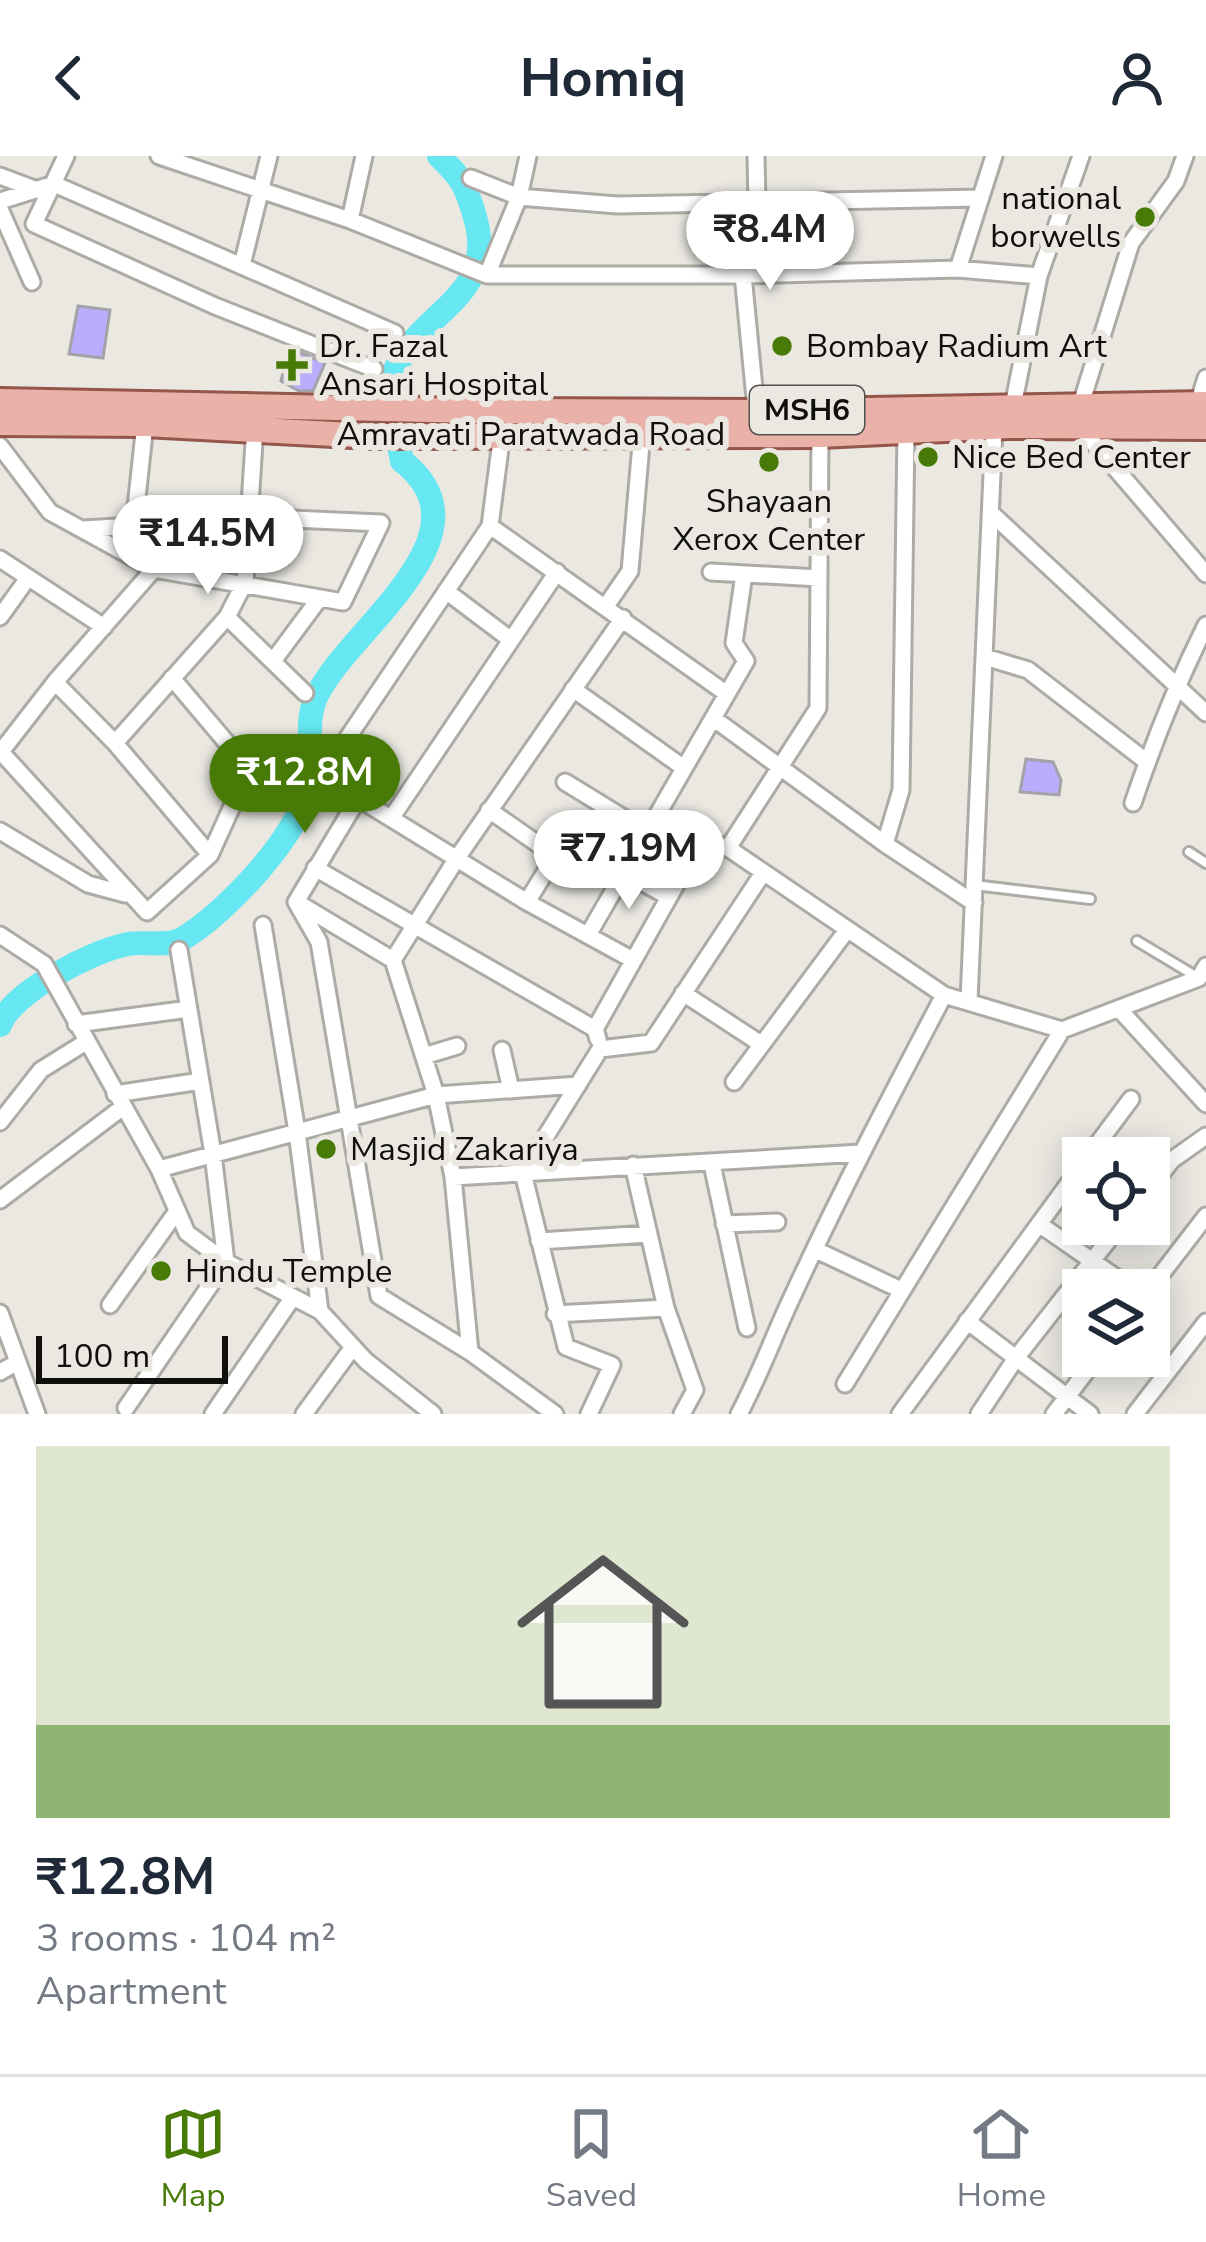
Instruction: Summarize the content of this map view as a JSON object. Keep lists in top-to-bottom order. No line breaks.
{"streets":{"main road":["MSH6","Amravati Paratwada Road"]},"places":{"other":["national borwells","Bombay Radium Art","Nice Bed Center","Shayaan Xerox Center","Masjid Zakariya","Hindu Temple"],"health":["Dr. Fazal Ansari Hospital"]},"scale_bar":"100 m","page":{"header":"Homiq","price":["₹8.4M","₹14.5M","₹12.8M","₹7.19M"],"scale":"100 m","list":[{"name":"₹12.8M","note":"3 rooms · 104 m² · Apartment"}],"tabs":["Map","Saved","Home"]}}
